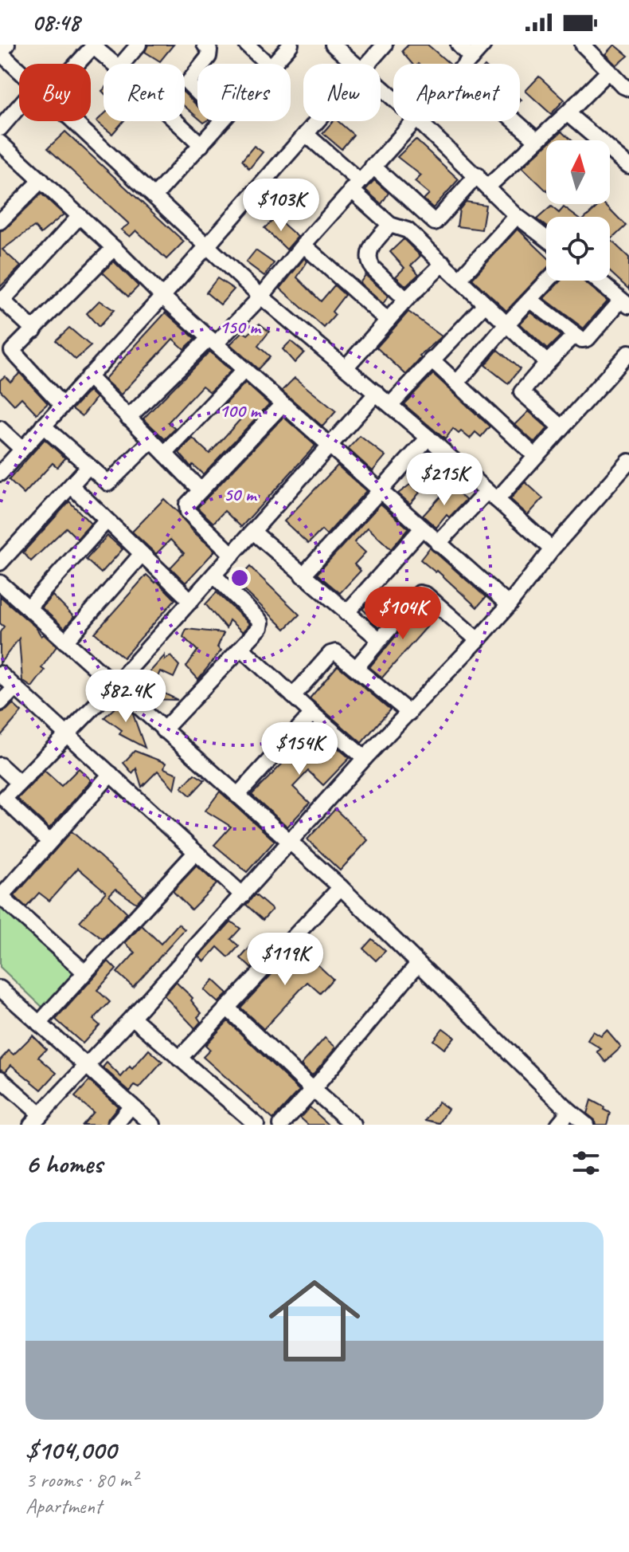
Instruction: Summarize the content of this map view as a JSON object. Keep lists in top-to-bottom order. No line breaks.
{"north":"top","page":{"status":"08:48","chip":["Buy","Rent","Filters","New","Apartment"],"price":["$103K","$215K","$104K","$82.4K","$154K","$119K"],"heading":"6 homes","list":[{"name":"$104,000","note":"3 rooms · 80 m² · Apartment"}]},"rings":["150 m","100 m","50 m"]}
